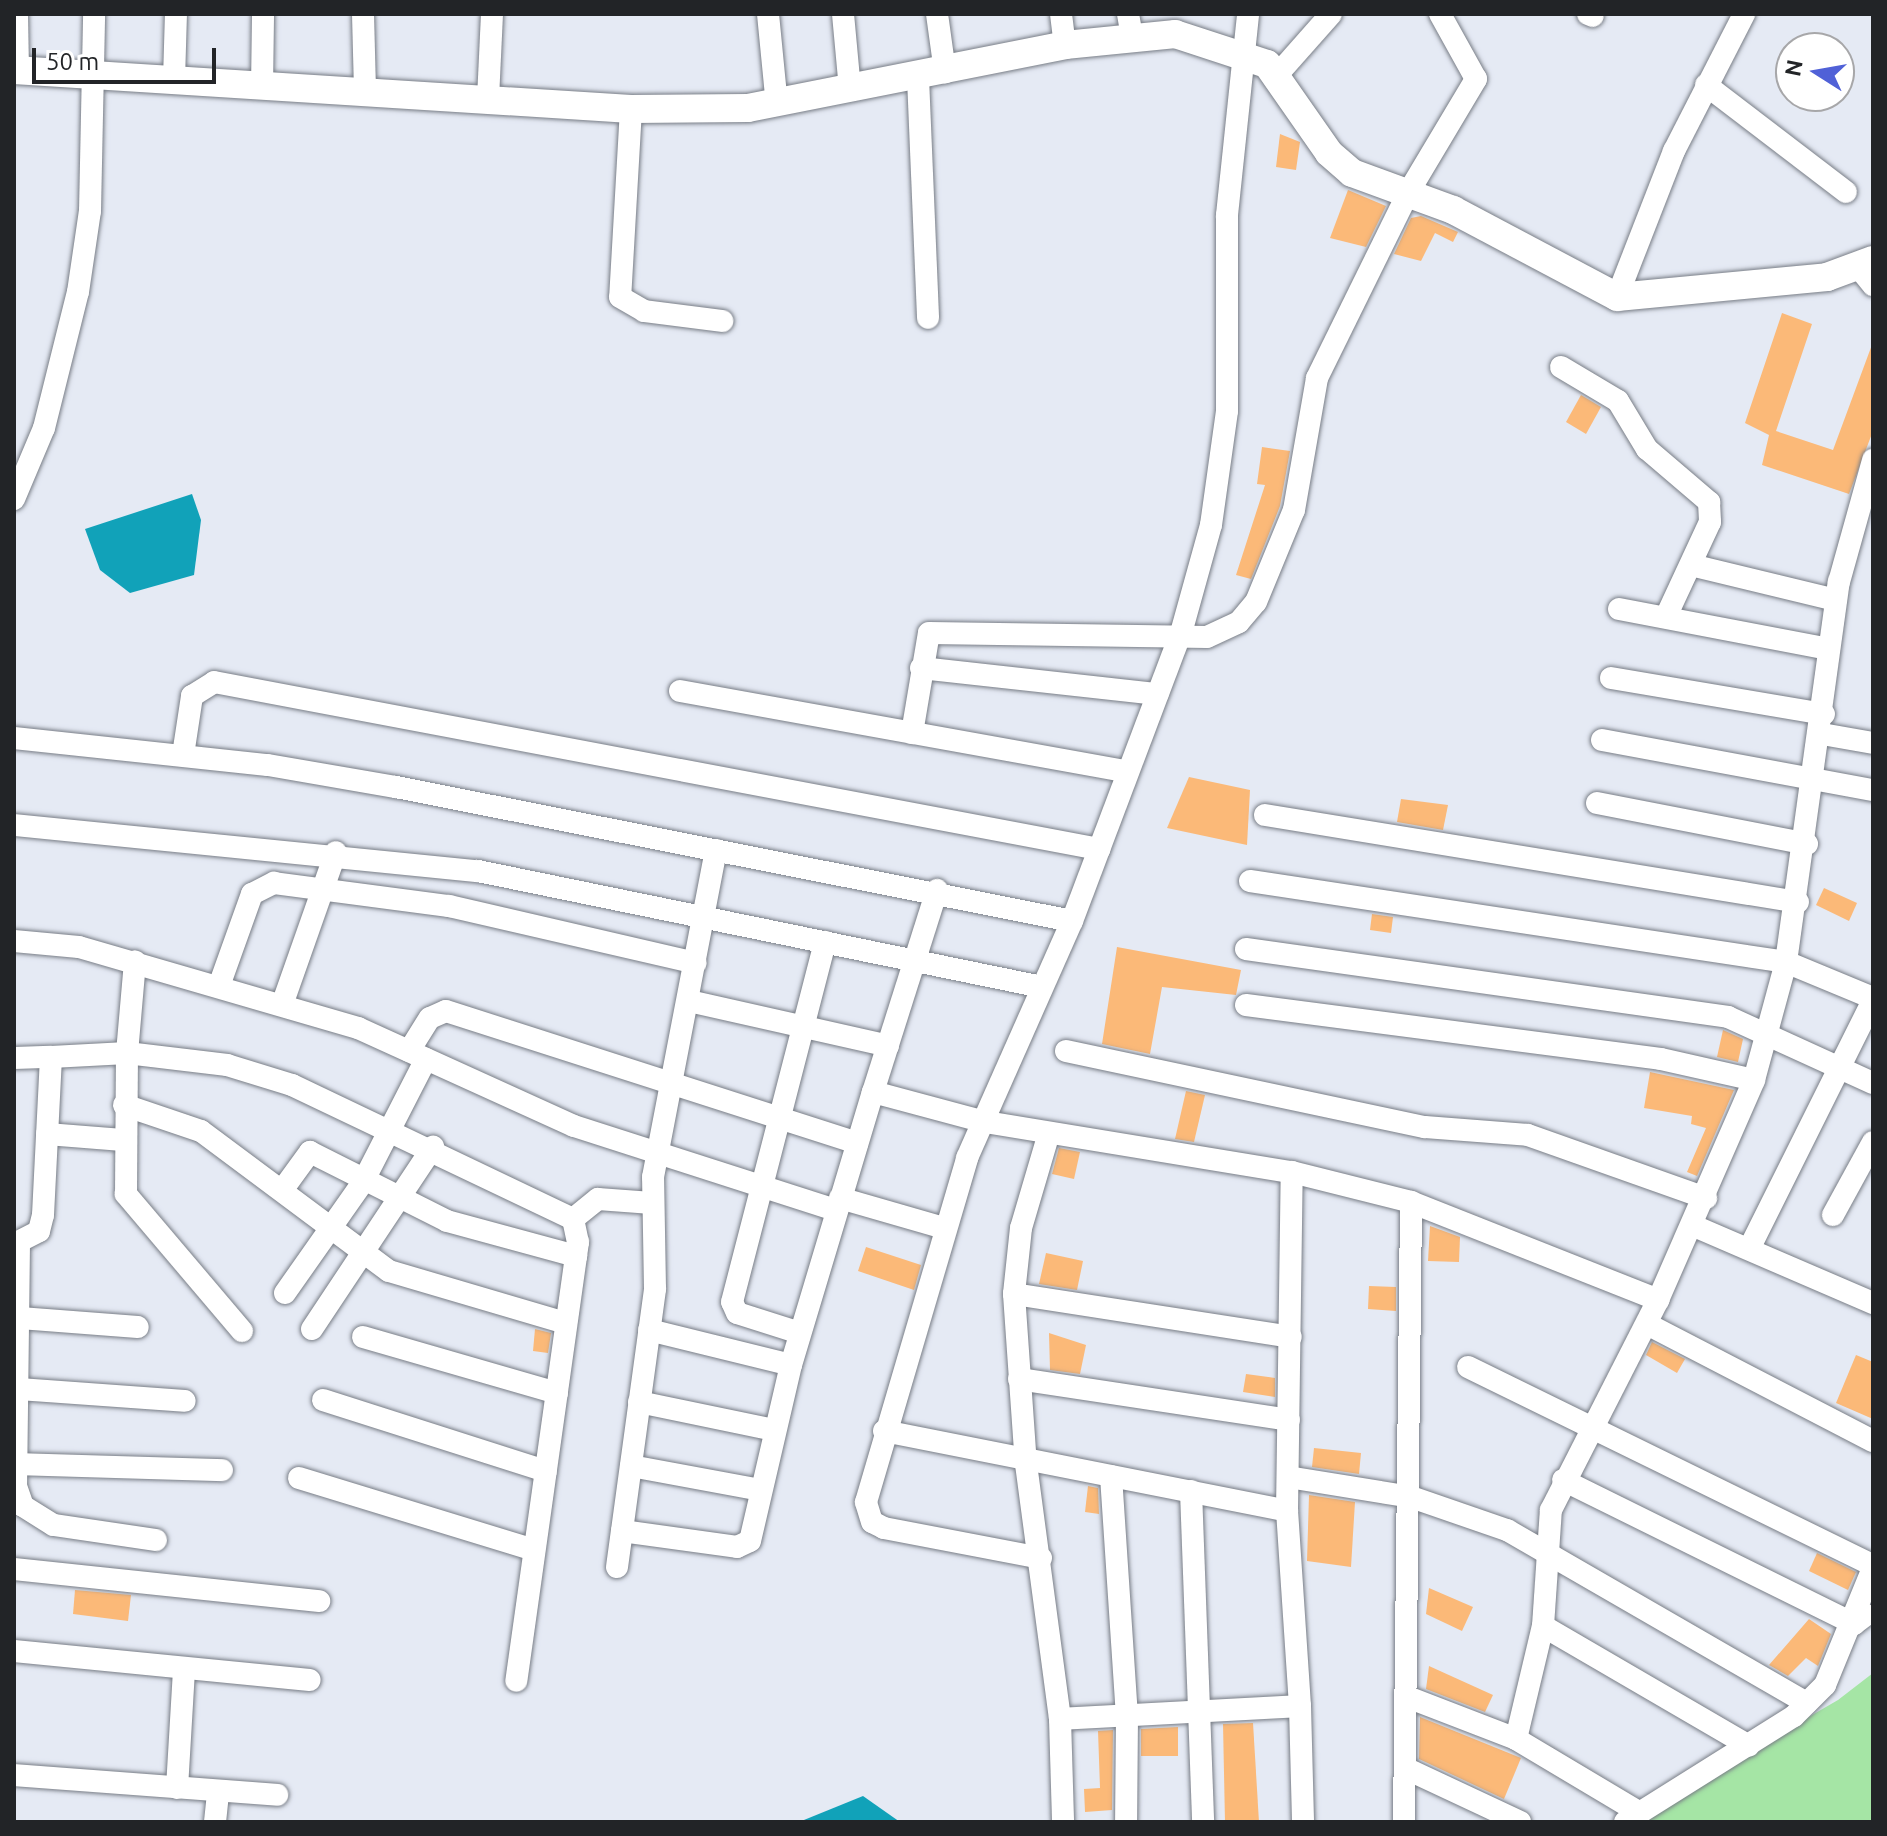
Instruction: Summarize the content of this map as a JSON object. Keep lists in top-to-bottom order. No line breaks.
{"scale_bar":"50 m","north":"left"}
